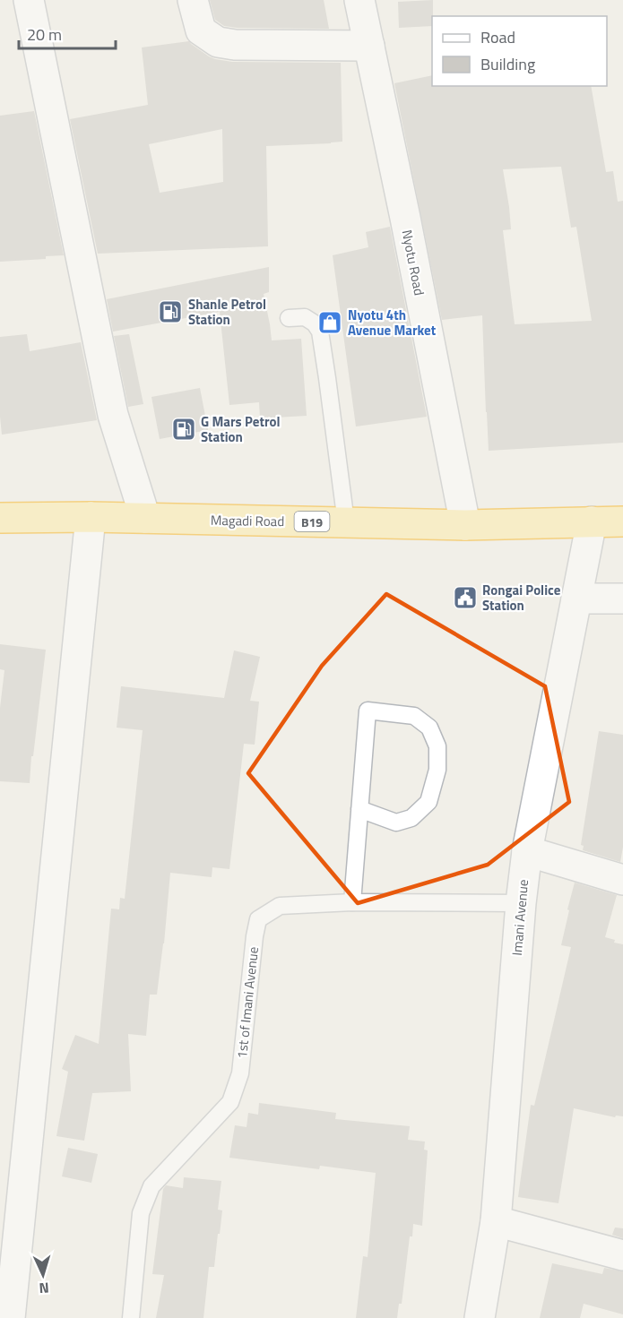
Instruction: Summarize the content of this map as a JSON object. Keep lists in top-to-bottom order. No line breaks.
{"streets":{"highway":["Magadi Road","B19"],"street":["Nyotu Road","Imani Avenue"],"lane":["1st of Imani Avenue"]},"crossings":[["Nyotu Road","Magadi Road"],["Magadi Road","Imani Avenue"],["Imani Avenue","1st of Imani Avenue"]],"places":{"fuel station":["Shanle Petrol Station","G Mars Petrol Station"],"shop":["Nyotu 4th Avenue Market"],"public building":["Rongai Police Station"]},"legend":["Road","Building"],"scale_bar":"20 m","north":"bottom"}
